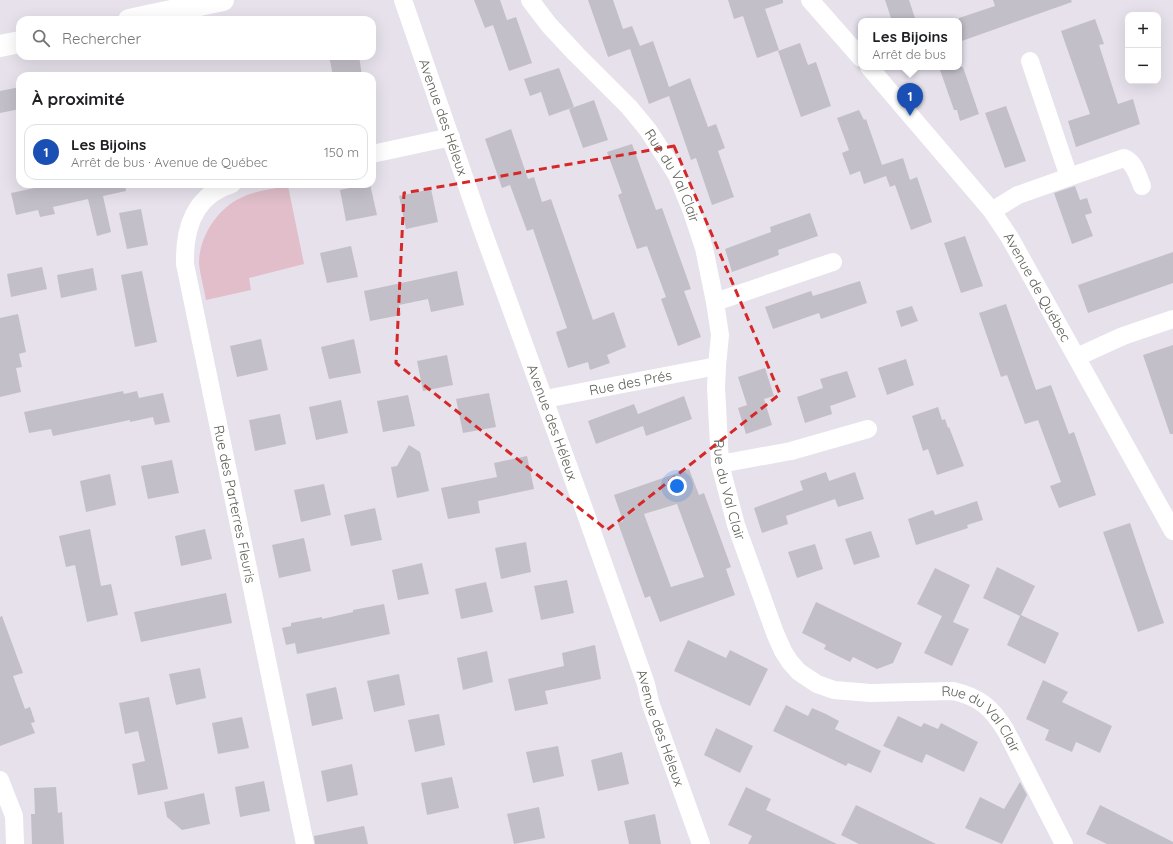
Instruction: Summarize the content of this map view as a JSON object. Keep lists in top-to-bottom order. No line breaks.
{"streets":{"street":["Avenue des Héleux","Rue du Val Clair","Avenue de Québec","Rue des Prés","Rue des Parterres Fleuris"]},"crossings":[["Avenue des Héleux","Rue des Prés"],["Rue du Val Clair","Rue des Prés"]],"page":{"map_buttons":["+","−"],"search":"Rechercher","popup":["Les Bijoins","Arrêt de bus"],"heading":"À proximité","pins":"1","list":[{"mark":"1","name":"Les Bijoins","note":"Arrêt de bus · Avenue de Québec","value":"150 m"}]}}
